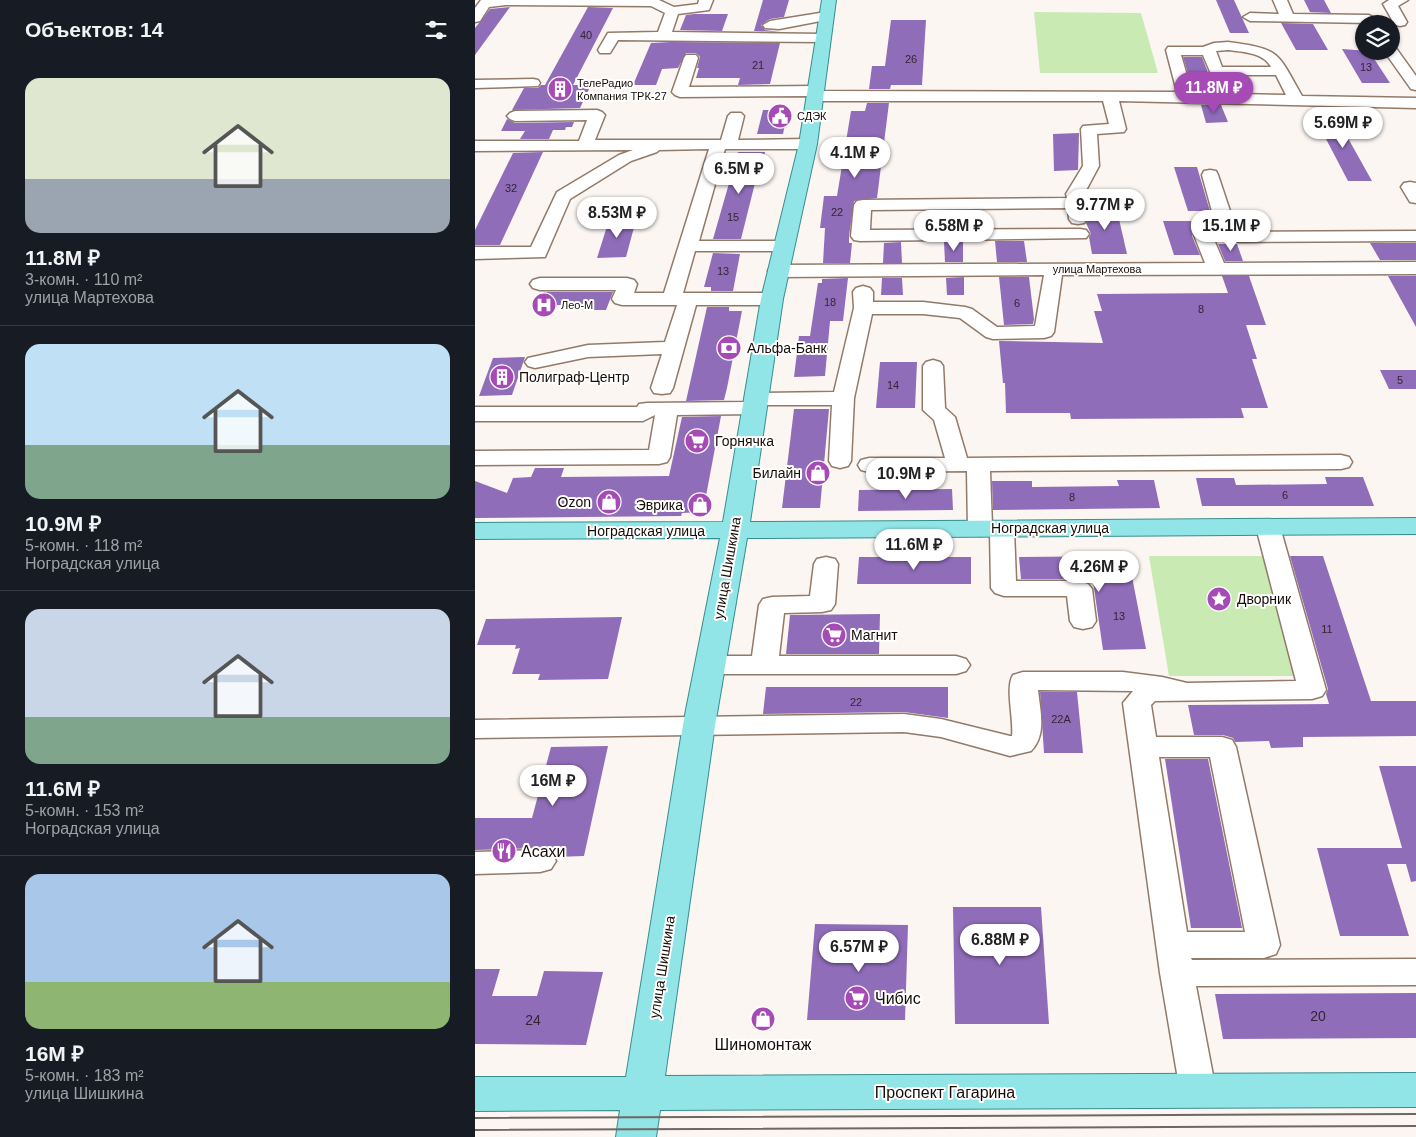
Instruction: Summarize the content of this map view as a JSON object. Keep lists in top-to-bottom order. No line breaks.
{"streets":{"main road":["Ноградская улица","улица Шишкина","Проспект Гагарина"],"street":["улица Мартехова"]},"crossings":[["улица Мартехова","улица Шишкина"],["Ноградская улица","улица Шишкина"],["улица Шишкина","Проспект Гагарина"]],"places":{"building":["ТелеРадио Компания ТРК-27","Полиграф-Центр"],"public building":["СДЭК"],"hospital":["Лео-М"],"bank":["Альфа-Банк"],"supermarket":["Горнячка","Магнит","Чибис"],"shop":["Билайн","Ozon","Эврика","Шиномонтаж"],"place":["Дворник"],"restaurant":["Асахи"]},"house_numbers":["40","26","21","13","32","22","15","13","18","6","8","5","14","6","8","13","11","22","22А","20","24"],"page":{"heading":"Объектов: 14","list":[{"name":"11.8M ₽","note":"3-комн. · 110 m² · улица Мартехова"},{"name":"10.9M ₽","note":"5-комн. · 118 m² · Ноградская улица"},{"name":"11.6M ₽","note":"5-комн. · 153 m² · Ноградская улица"},{"name":"16M ₽","note":"5-комн. · 183 m² · улица Шишкина"}],"price":["11.8M ₽","5.69M ₽","4.1M ₽","6.5M ₽","9.77M ₽","8.53M ₽","6.58M ₽","15.1M ₽","10.9M ₽","11.6M ₽","4.26M ₽","16M ₽","6.88M ₽","6.57M ₽"]}}
